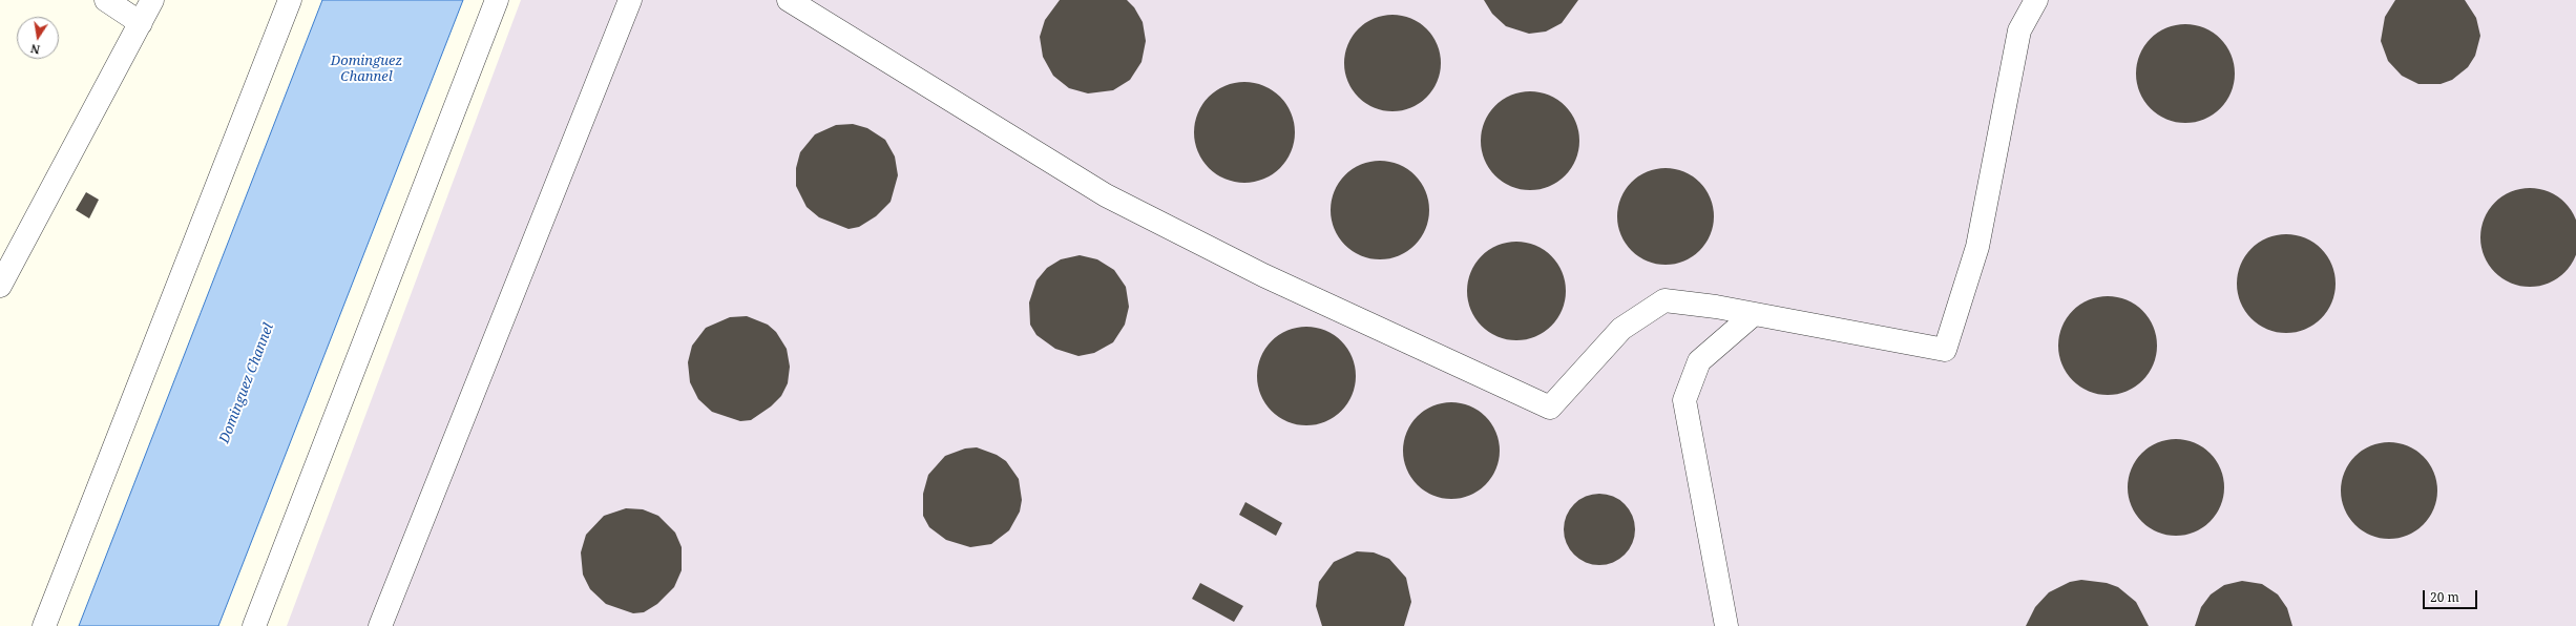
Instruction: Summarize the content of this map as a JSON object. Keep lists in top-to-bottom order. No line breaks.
{"water":["Dominguez Channel"],"scale_bar":"20 m","north":"bottom"}
